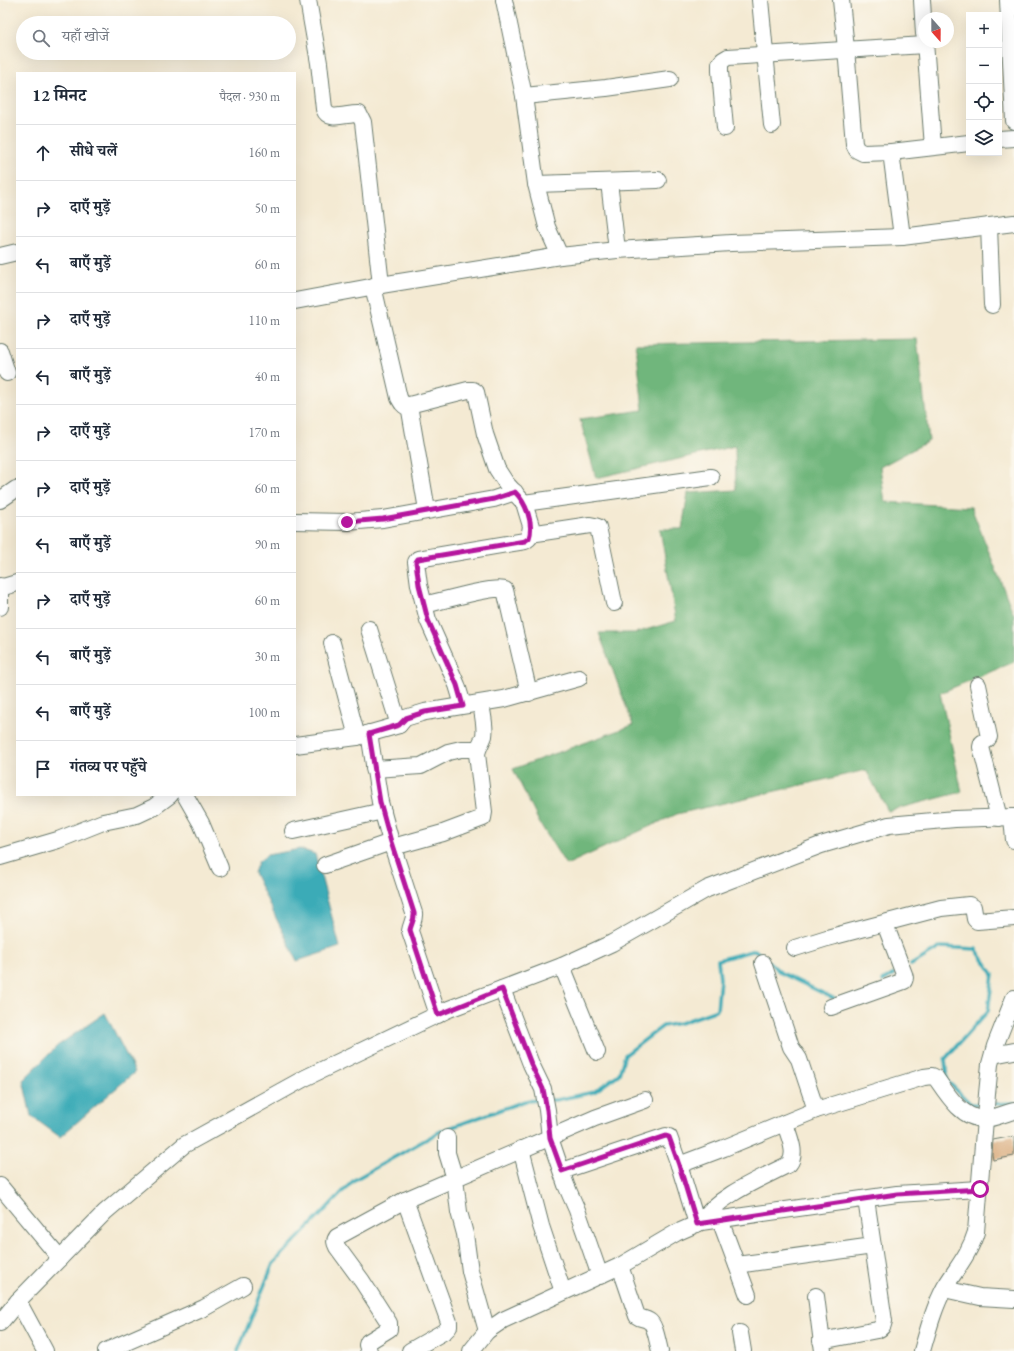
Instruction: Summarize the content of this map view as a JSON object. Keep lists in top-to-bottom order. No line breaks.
{"north":"bottom","page":{"map_buttons":["+","−"],"search":"यहाँ खोजें","heading":["12 मिनट","पैदल · 930 m"],"list":[["सीधे चलें","160 m"],["दाएँ मुड़ें","50 m"],["बाएँ मुड़ें","60 m"],["दाएँ मुड़ें","110 m"],["बाएँ मुड़ें","40 m"],["दाएँ मुड़ें","170 m"],["दाएँ मुड़ें","60 m"],["बाएँ मुड़ें","90 m"],["दाएँ मुड़ें","60 m"],["बाएँ मुड़ें","30 m"],["बाएँ मुड़ें","100 m"],"गंतव्य पर पहुँचे"]}}
